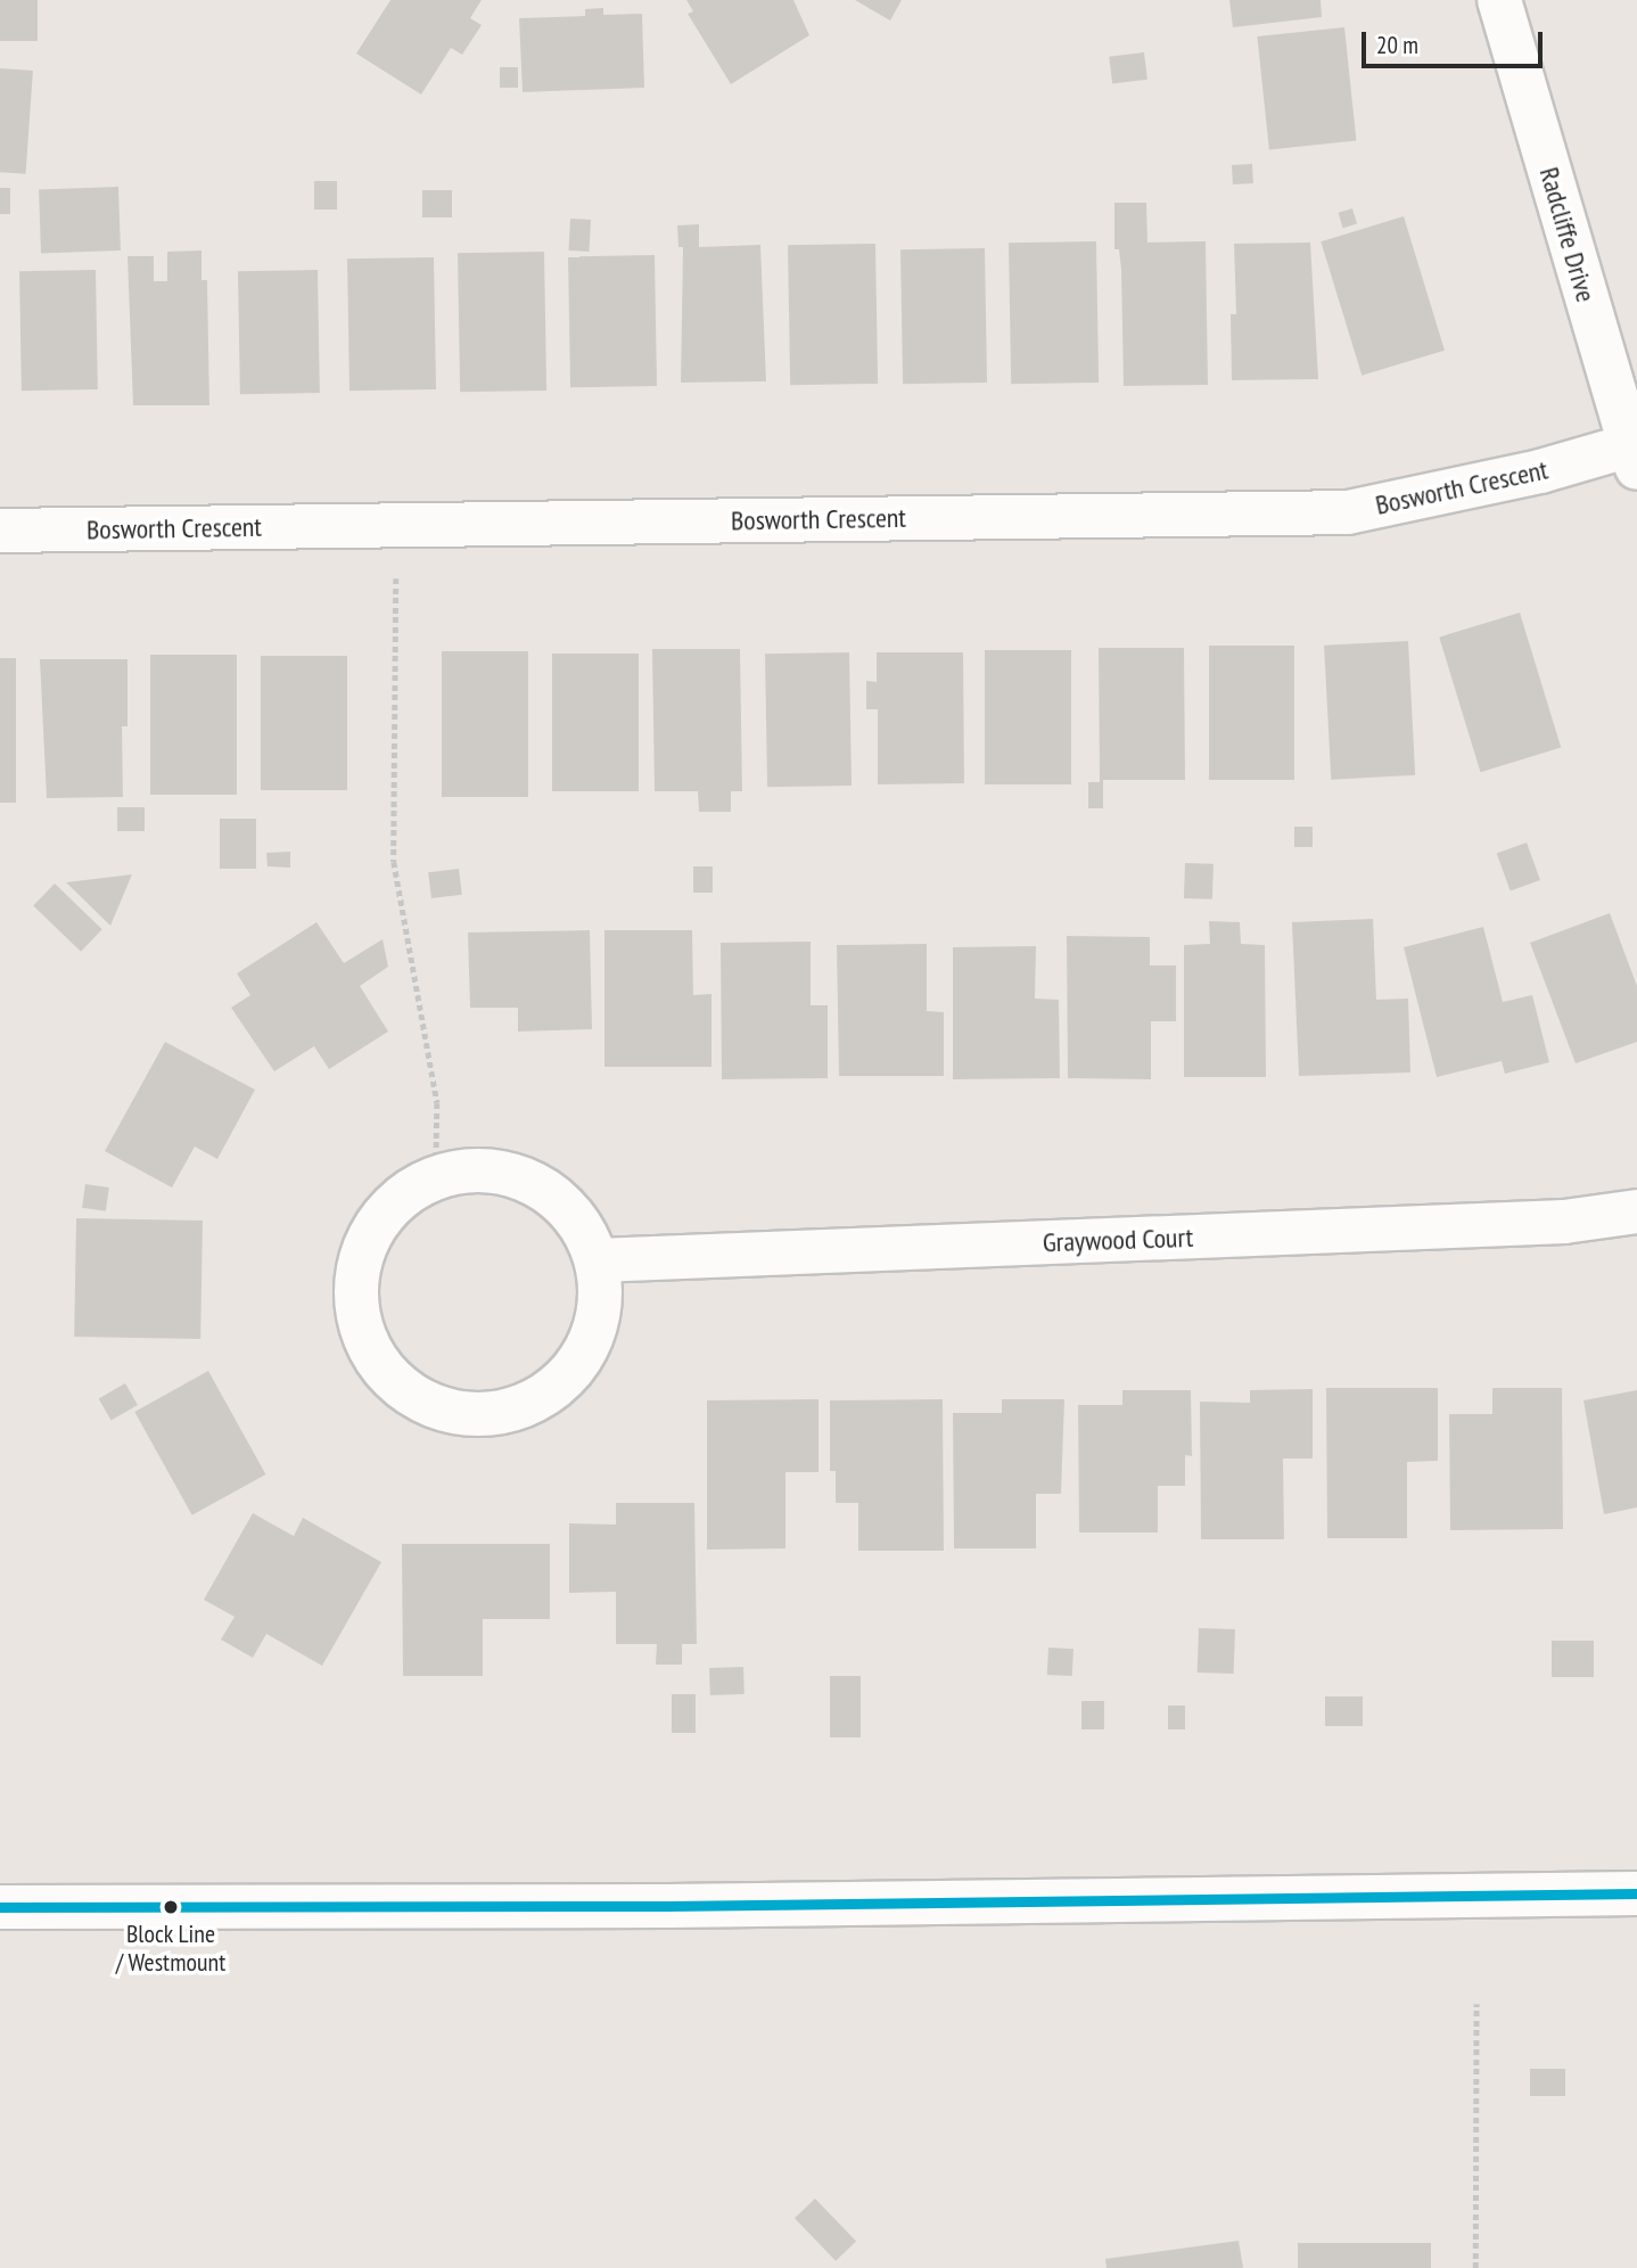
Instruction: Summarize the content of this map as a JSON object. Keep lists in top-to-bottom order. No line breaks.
{"streets":{"street":["Radcliffe Drive","Bosworth Crescent","Graywood Court"]},"crossings":[["Radcliffe Drive","Bosworth Crescent"]],"places":["Block Line / Westmount"],"scale_bar":"20 m"}
